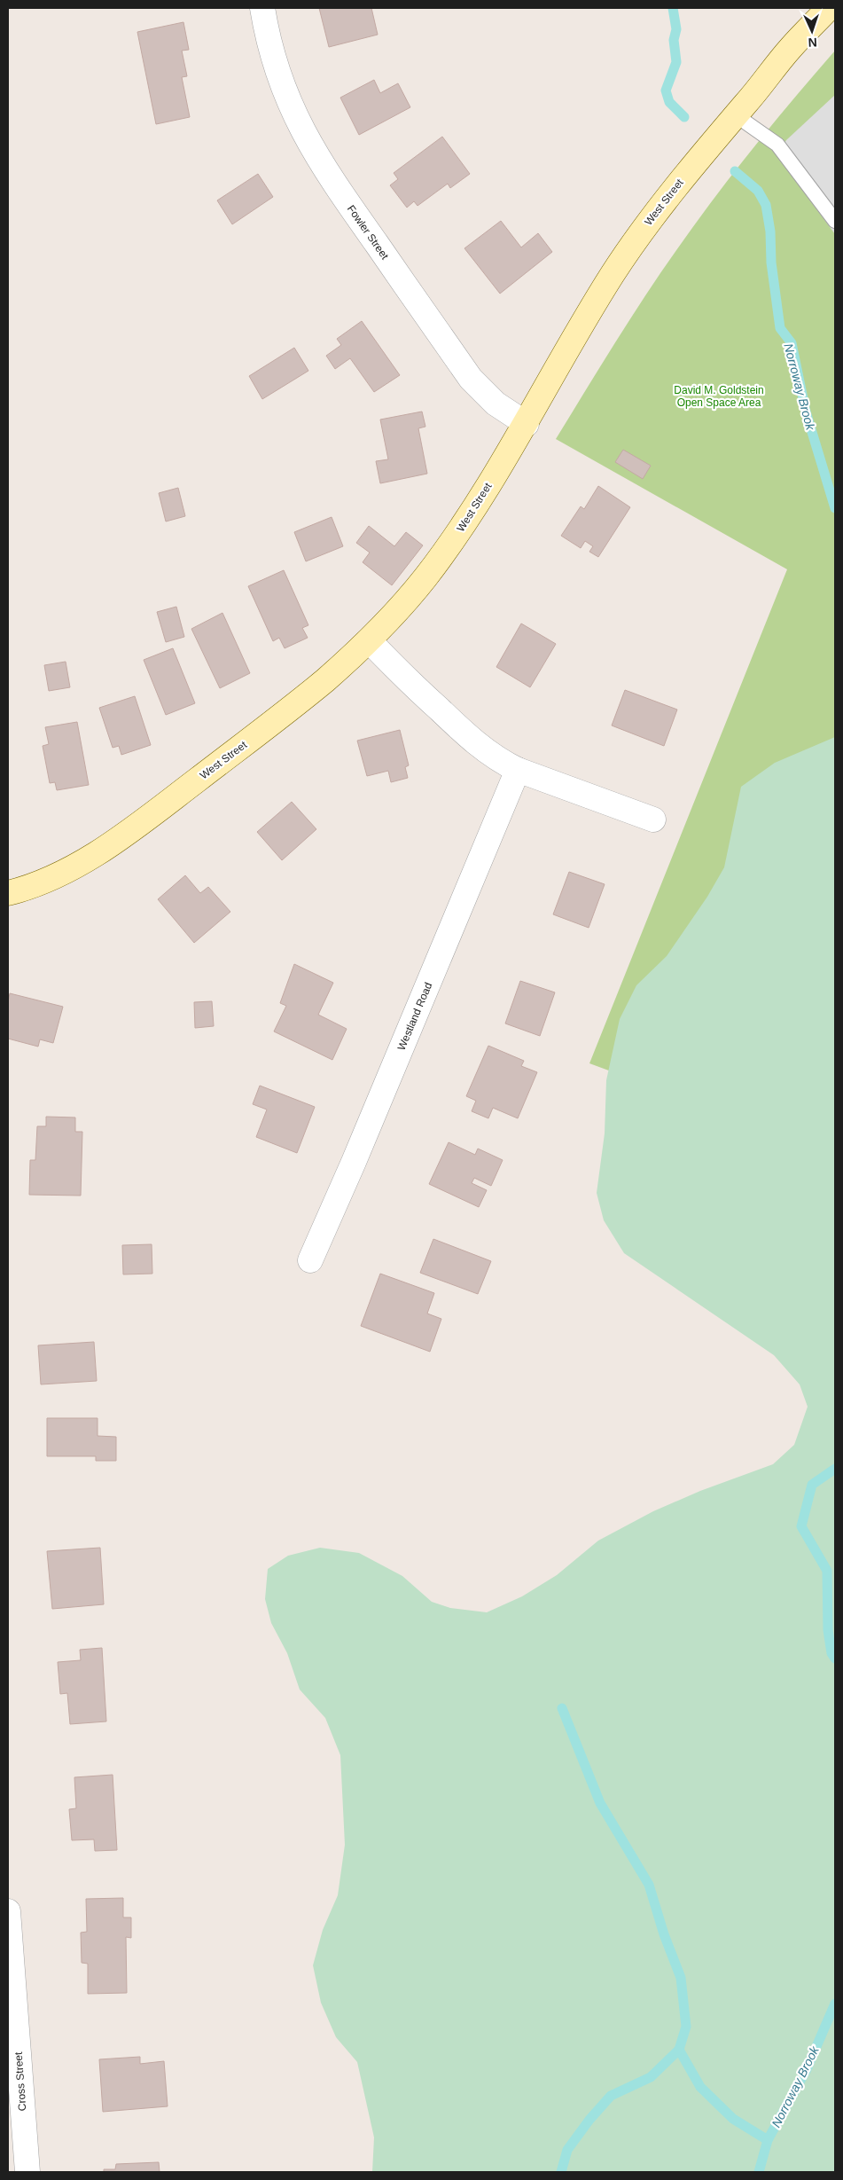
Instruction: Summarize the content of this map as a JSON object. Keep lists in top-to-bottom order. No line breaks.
{"streets":{"main road":["West Street"],"street":["Fowler Street","Westland Road","Cross Street"]},"crossings":[["West Street","Fowler Street"]],"water":["Norroway Brook"],"parks":["David M. Goldstein Open Space Area"],"north":"bottom"}
